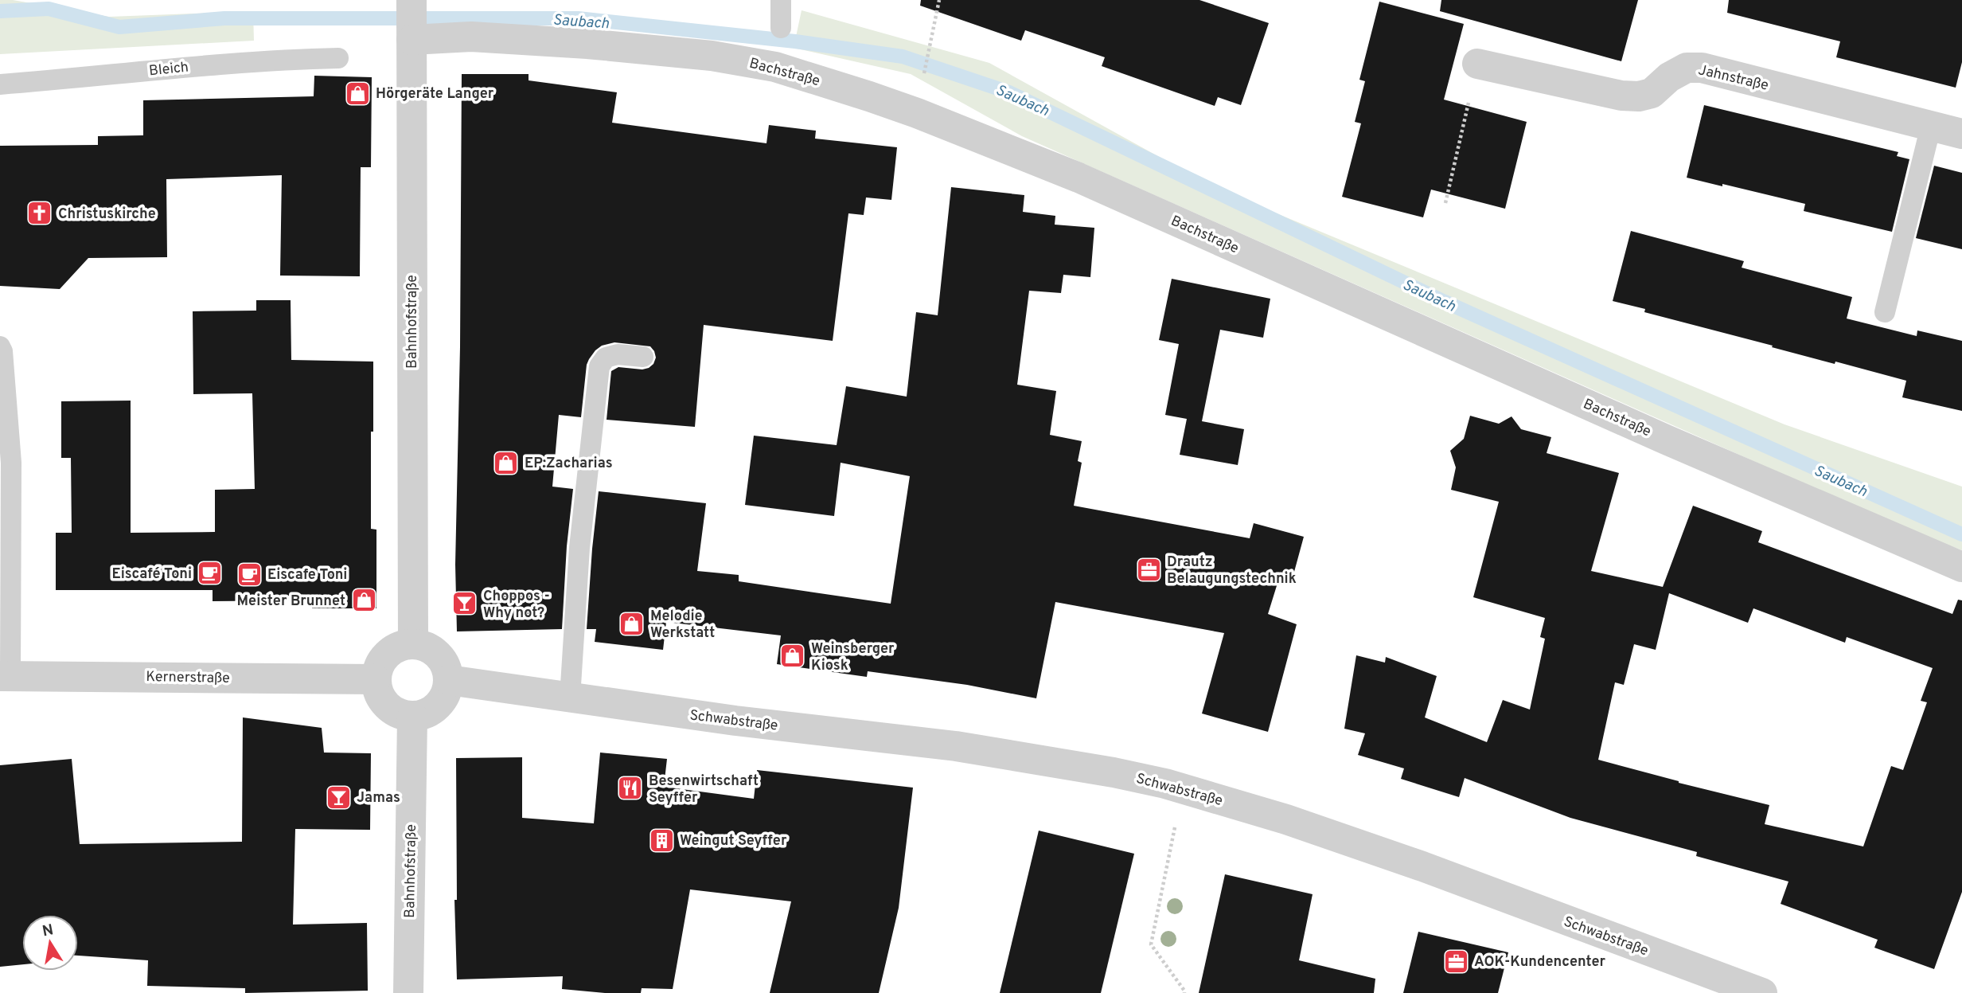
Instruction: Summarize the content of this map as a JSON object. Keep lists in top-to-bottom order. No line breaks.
{"streets":{"street":["Bachstraße","Jahnstraße","Bahnhofstraße","Kernerstraße","Schwabstraße"],"lane":["Bleich"]},"crossings":[["Bachstraße","Bahnhofstraße"],["Bahnhofstraße","Kernerstraße"],["Bahnhofstraße","Schwabstraße"],["Kernerstraße","Schwabstraße"]],"water":["Saubach"],"places":{"shop":["Hörgeräte Langer","EP:Zacharias","Meister Brunnet","Melodie Werkstatt","Weinsberger Kiosk"],"church":["Christuskirche"],"office":["Drautz Belaugungstechnik","AOK-Kundencenter"],"cafe":["Eiscafé Toni","Eiscafe Toni"],"bar":["Choppos - Why not?","Jamas"],"restaurant":["Besenwirtschaft Seyffer"],"building":["Weingut Seyffer"]},"north":"top"}
